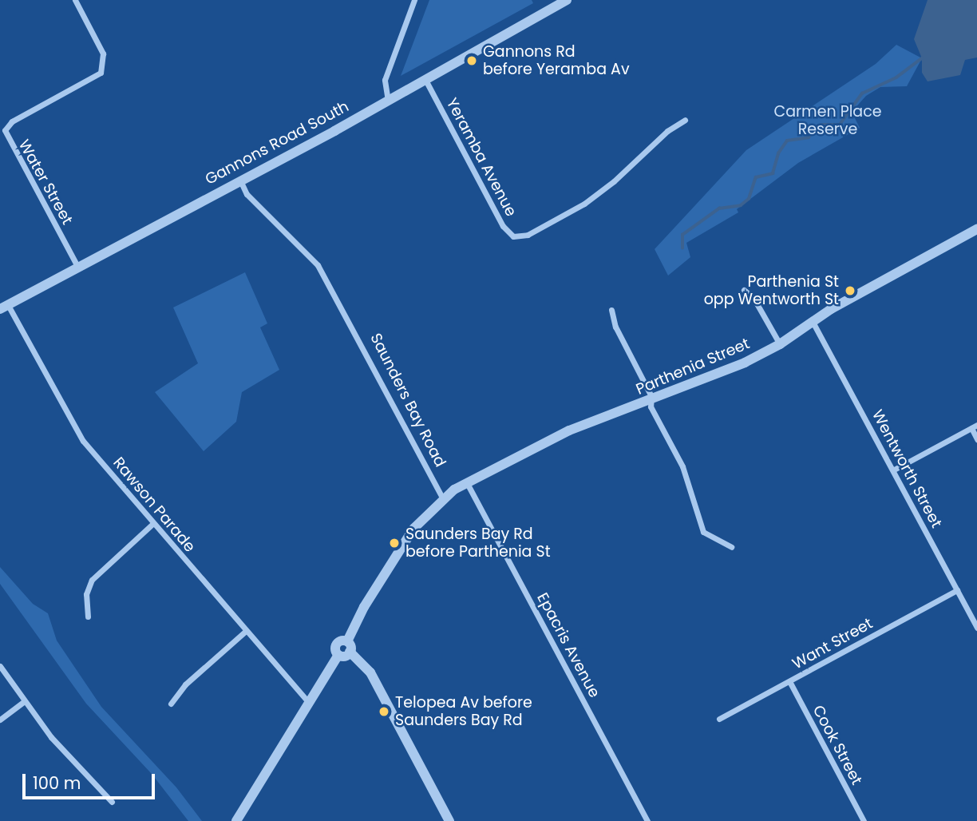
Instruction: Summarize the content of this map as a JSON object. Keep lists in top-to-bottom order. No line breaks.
{"streets":{"street":["Gannons Road South","Yeramba Avenue","Water Street","Parthenia Street","Saunders Bay Road","Wentworth Street","Rawson Parade","Want Street","Epacris Avenue","Cook Street"]},"crossings":[["Gannons Road South","Yeramba Avenue"],["Gannons Road South","Water Street"],["Gannons Road South","Saunders Bay Road"],["Gannons Road South","Rawson Parade"],["Parthenia Street","Saunders Bay Road"],["Parthenia Street","Wentworth Street"],["Parthenia Street","Epacris Avenue"],["Wentworth Street","Want Street"],["Want Street","Cook Street"]],"parks":["Carmen Place Reserve"],"places":["Gannons Rd before Yeramba Av","Parthenia St opp Wentworth St","Saunders Bay Rd before Parthenia St","Telopea Av before Saunders Bay Rd"],"scale_bar":"100 m"}
